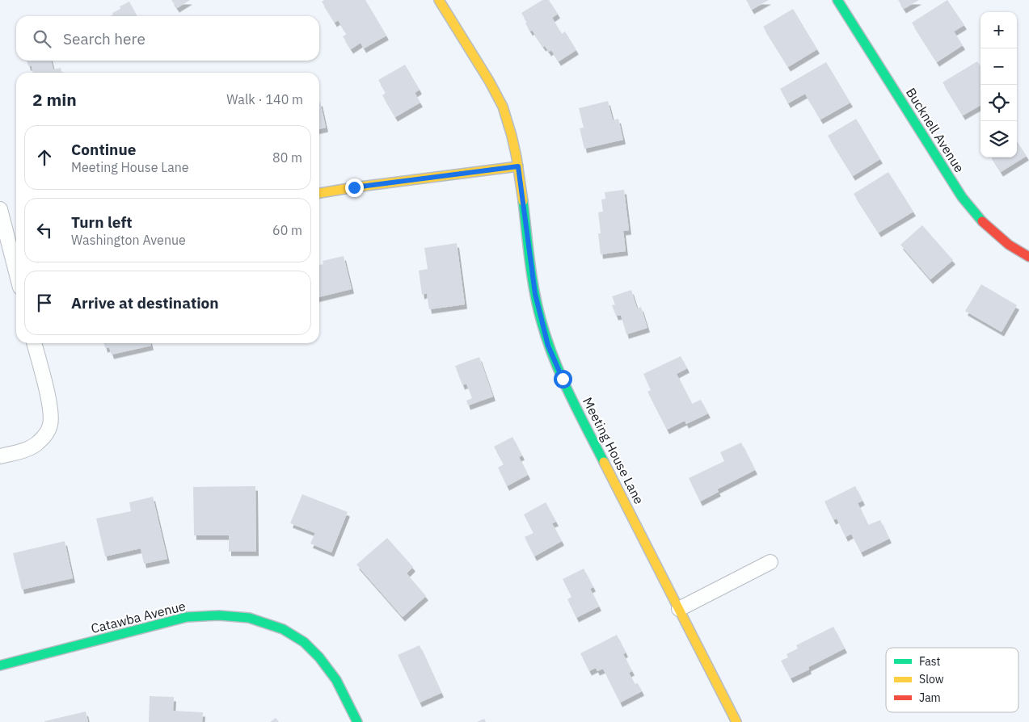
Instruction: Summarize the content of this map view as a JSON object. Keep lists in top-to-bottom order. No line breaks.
{"streets":{"street":["Bucknell Avenue","Meeting House Lane","Catawba Avenue"]},"legend":["Fast","Slow","Jam"],"page":{"map_buttons":["+","−"],"search":"Search here","heading":["2 min","Walk · 140 m"],"list":[["Continue","Meeting House Lane","80 m"],["Turn left","Washington Avenue","60 m"],"Arrive at destination"]}}
